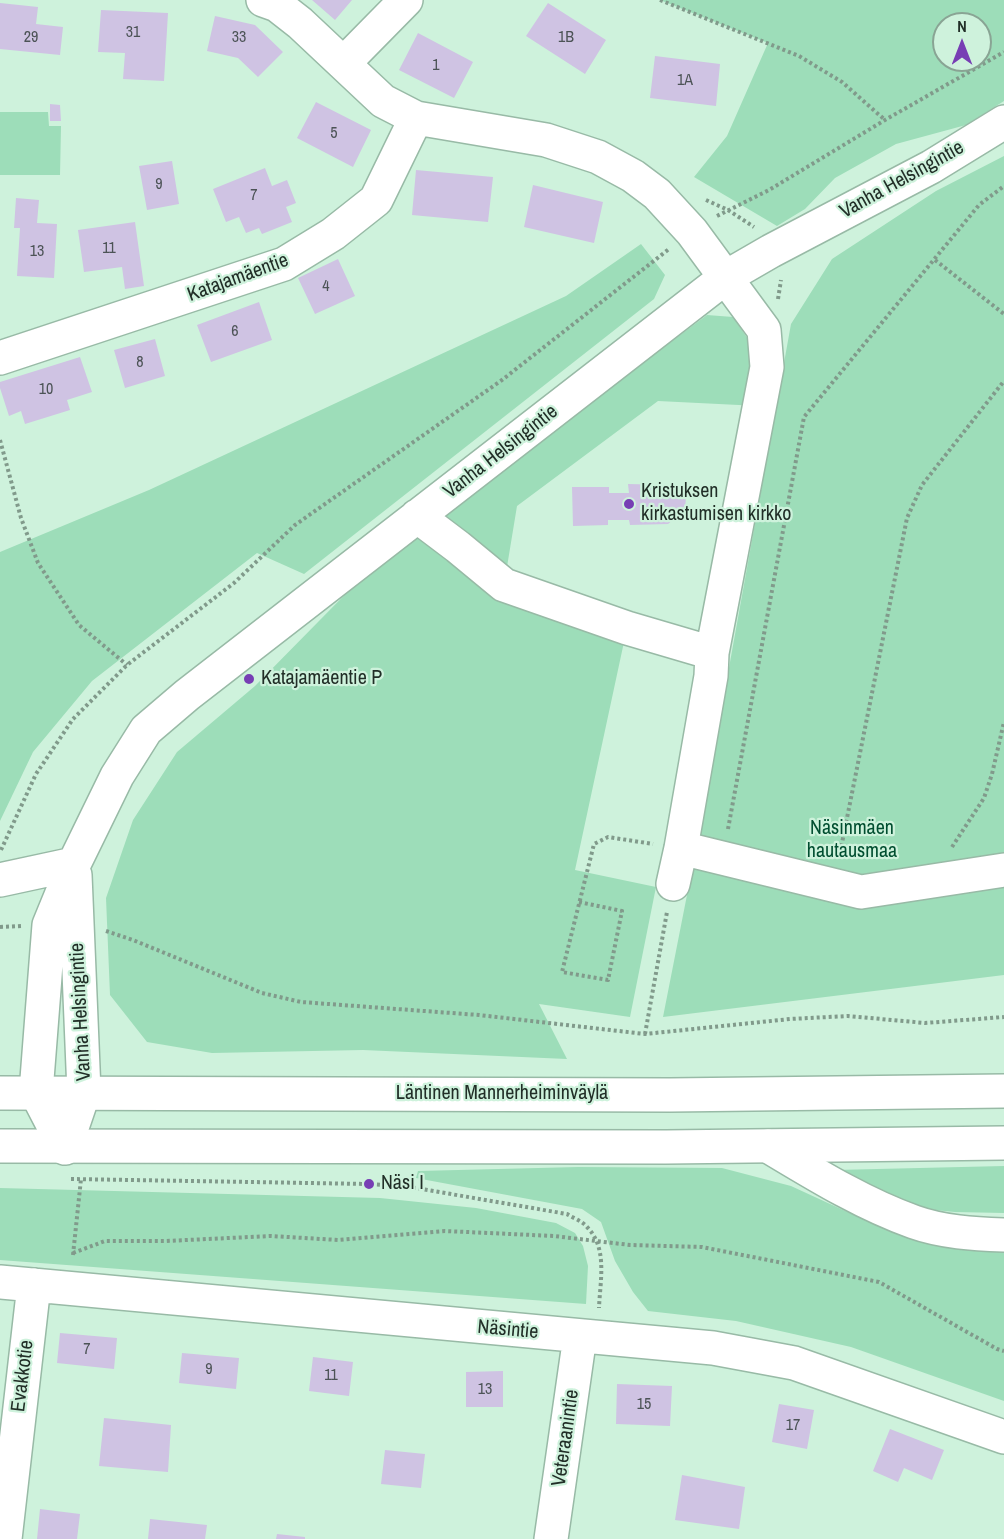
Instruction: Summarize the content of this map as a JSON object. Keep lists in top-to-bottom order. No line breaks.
{"streets":{"street":["Vanha Helsingintie","Katajamäentie","Läntinen Mannerheiminväylä","Näsintie","Evakkotie","Veteraanintie"]},"crossings":[["Vanha Helsingintie","Läntinen Mannerheiminväylä"],["Näsintie","Evakkotie"],["Näsintie","Veteraanintie"]],"parks":["Näsinmäen hautausmaa"],"places":["Kristuksen kirkastumisen kirkko","Katajamäentie P","Näsi I"],"house_numbers":["31","29","33","1B","1","1A","5","9","7","11","13","4","6","8","10","7","9","11","13","15","17"],"north":"top"}
